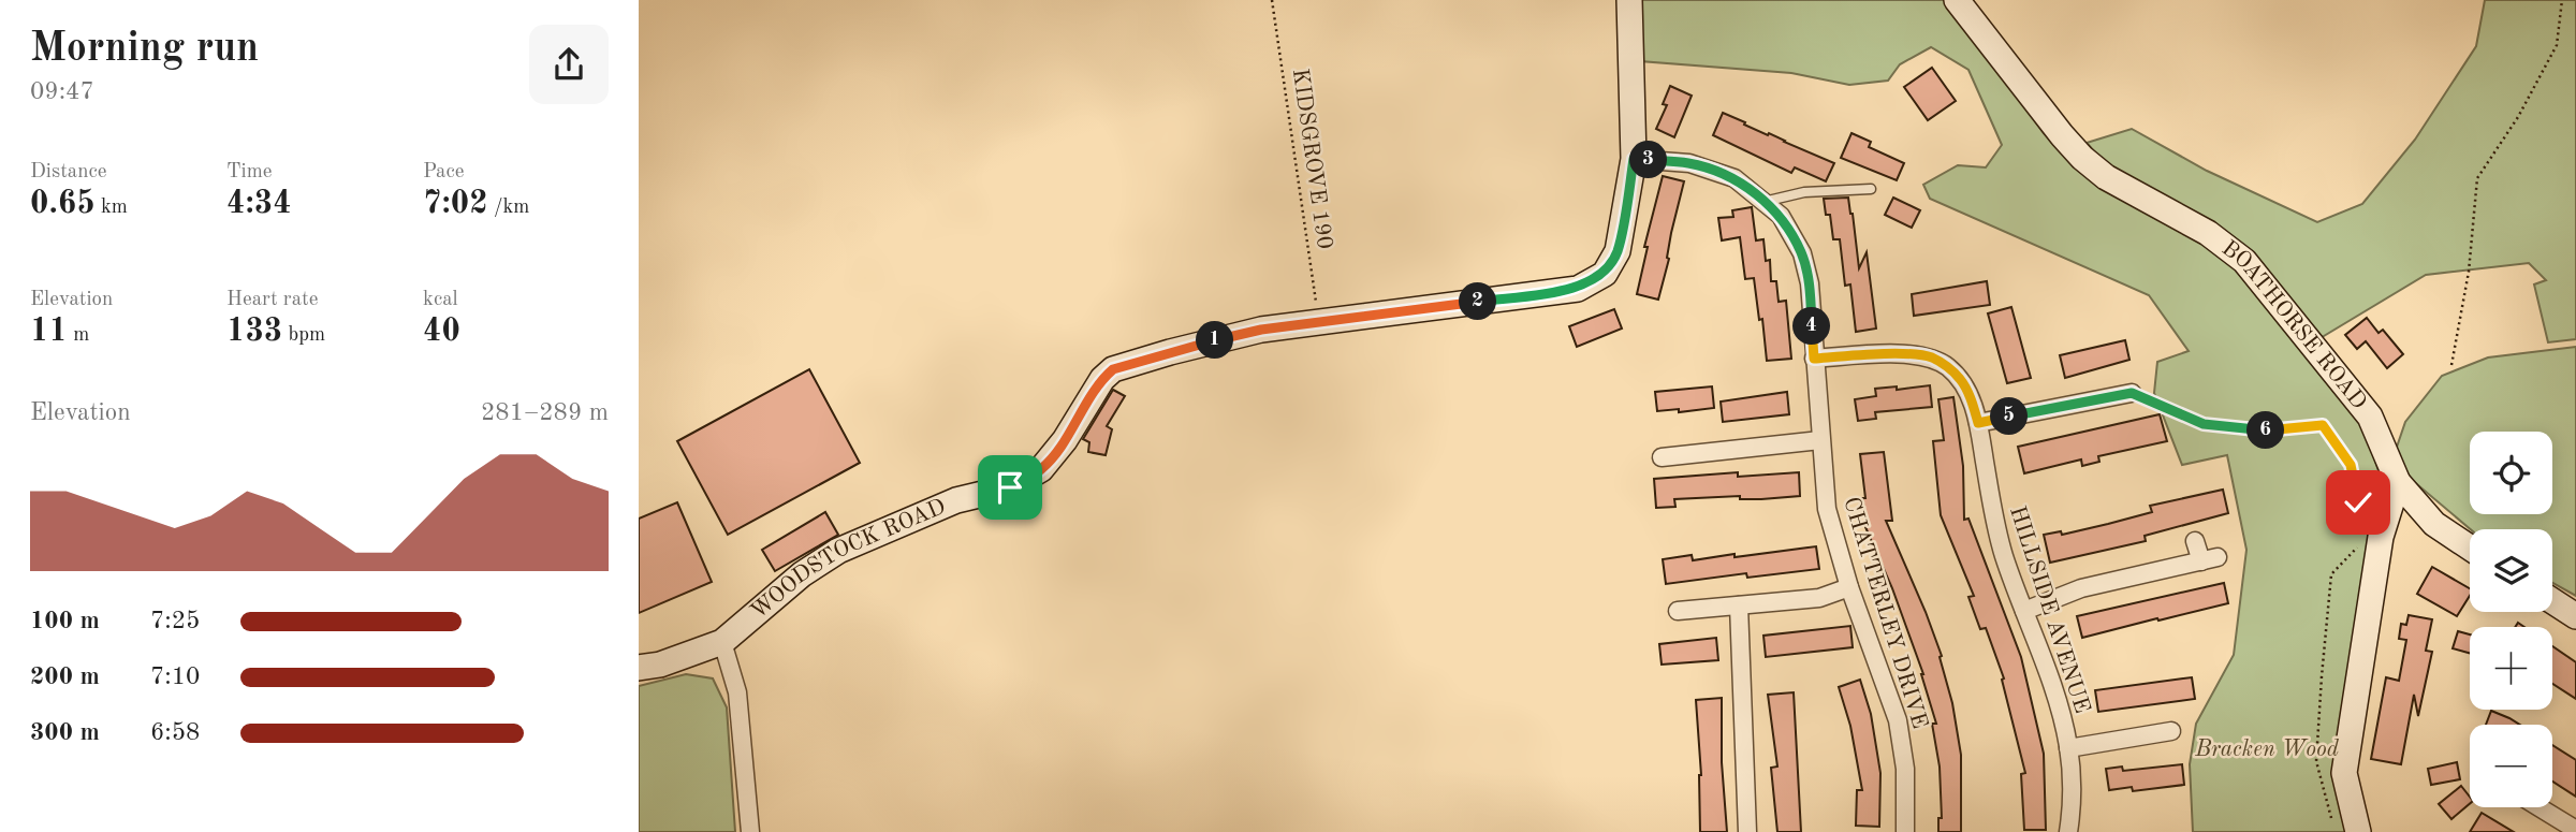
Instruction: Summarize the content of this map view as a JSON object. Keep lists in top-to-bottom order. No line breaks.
{"streets":{"street":["BOATHORSE ROAD","WOODSTOCK ROAD","HILLSIDE AVENUE","CHATTERLEY DRIVE"],"path":["KIDSGROVE 190"]},"crossings":[["KIDSGROVE 190","WOODSTOCK ROAD"],["WOODSTOCK ROAD","CHATTERLEY DRIVE"],["HILLSIDE AVENUE","CHATTERLEY DRIVE"]],"parks":["Bracken Wood"],"page":{"heading":["Morning run","09:47"],"stats":[["Distance","0.65 km"],["Time","4:34"],["Pace","7:02 /km"],["Elevation","11 m"],["Heart rate","133 bpm"],["kcal","40"]],"pins":["3","2","4","1","5","6"],"chart":["Elevation","281–289 m"],"map_buttons":["+","−"],"list":[{"name":"100 m","note":"7:25"},{"name":"200 m","note":"7:10"},{"name":"300 m","note":"6:58"}]}}
